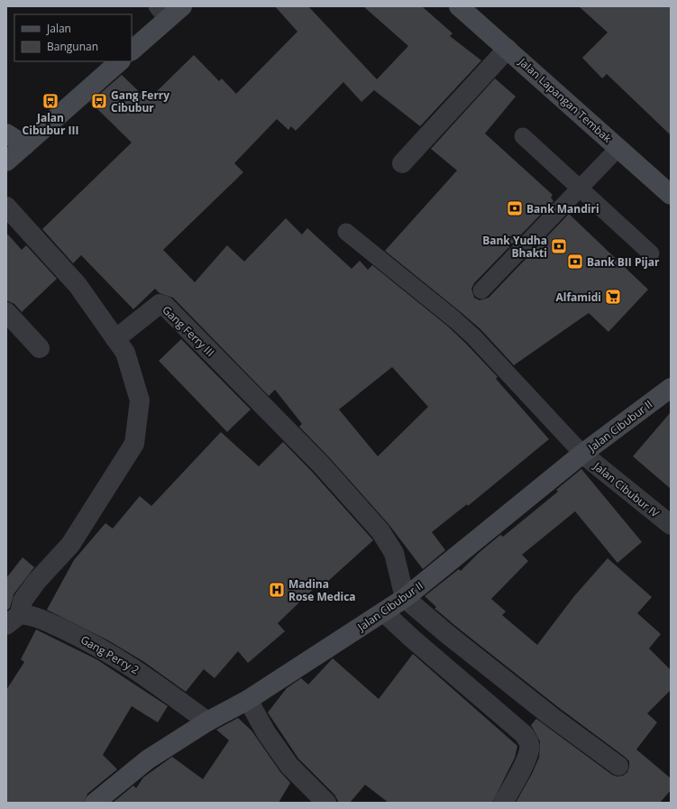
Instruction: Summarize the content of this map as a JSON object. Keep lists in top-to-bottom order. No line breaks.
{"streets":{"street":["Jalan Lapangan Tembak","Gang Ferry III","Jalan Cibubur II","Jalan Cibubur IV","Gang Perry 2"]},"crossings":[["Gang Ferry III","Jalan Cibubur II"],["Jalan Cibubur II","Jalan Cibubur IV"],["Jalan Cibubur II","Gang Perry 2"]],"places":{"bus stop":["Jalan Cibubur III","Gang Ferry Cibubur"],"bank":["Bank Mandiri","Bank Yudha Bhakti","Bank BII Pijar"],"supermarket":["Alfamidi"],"hospital":["Madina Rose Medica"]},"legend":["Jalan","Bangunan"]}
